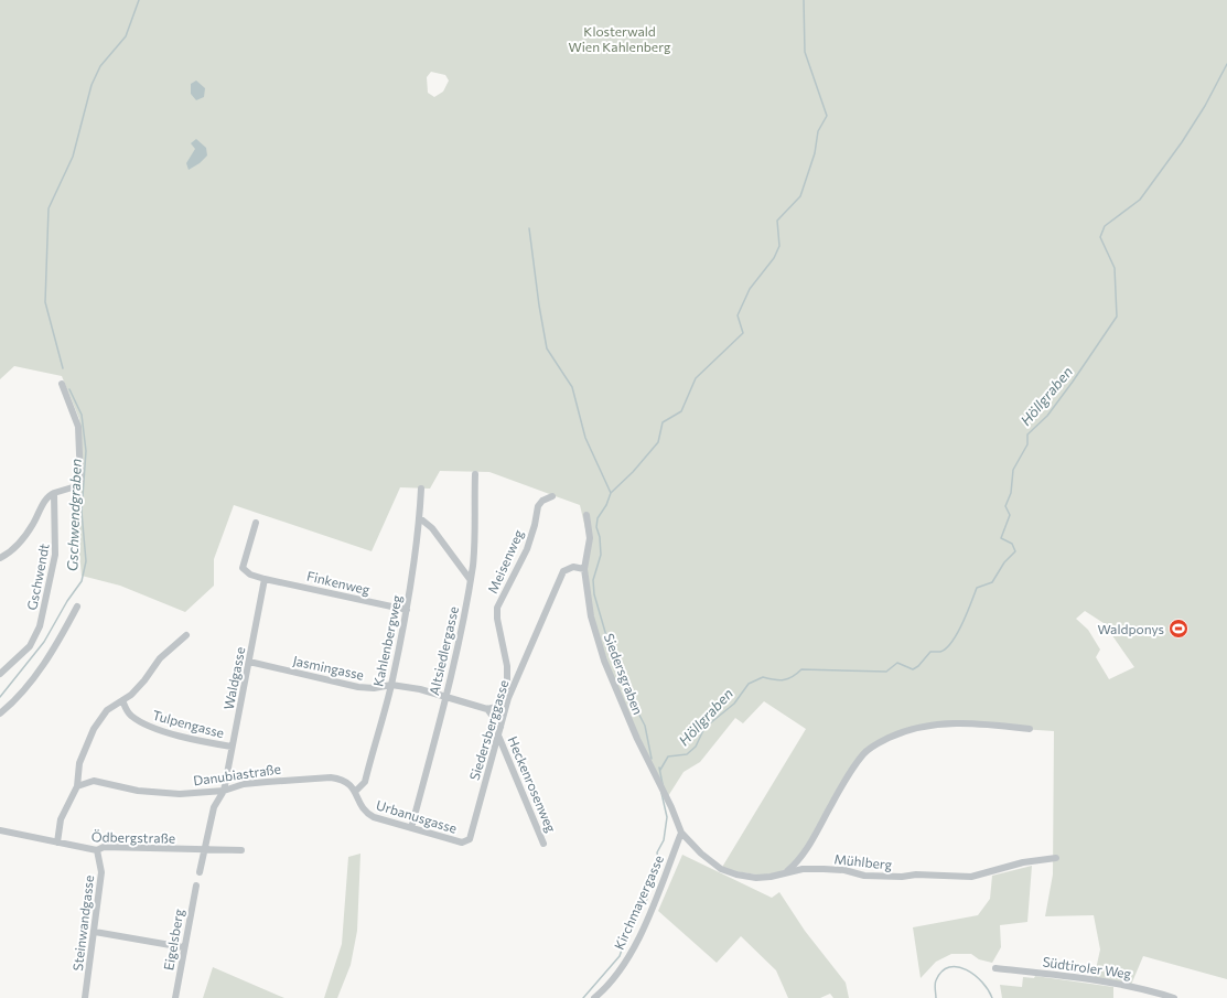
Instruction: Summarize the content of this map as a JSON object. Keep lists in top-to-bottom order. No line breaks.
{"streets":{"street":["Meisenweg","Gschwendt","Finkenweg","Kahlenbergweg","Altsiedlergasse","Jasmingasse","Siedersgraben","Waldgasse","Tulpengasse","Siedersberggasse","Danubiastraße","Heckenrosenweg","Urbanusgasse","Ödbergstraße","Mühlberg","Kirchmayergasse","Steinwandgasse","Eigelsberg","Südtiroler Weg"]},"crossings":[["Meisenweg","Jasmingasse"],["Meisenweg","Siedersberggasse"],["Finkenweg","Kahlenbergweg"],["Finkenweg","Waldgasse"],["Kahlenbergweg","Jasmingasse"],["Kahlenbergweg","Danubiastraße"],["Kahlenbergweg","Urbanusgasse"],["Altsiedlergasse","Jasmingasse"],["Altsiedlergasse","Urbanusgasse"],["Jasmingasse","Waldgasse"],["Jasmingasse","Siedersberggasse"],["Siedersgraben","Siedersberggasse"],["Siedersgraben","Mühlberg"],["Siedersgraben","Kirchmayergasse"],["Waldgasse","Tulpengasse"],["Waldgasse","Danubiastraße"],["Waldgasse","Ödbergstraße"],["Siedersberggasse","Heckenrosenweg"],["Siedersberggasse","Urbanusgasse"],["Danubiastraße","Urbanusgasse"],["Ödbergstraße","Steinwandgasse"],["Mühlberg","Kirchmayergasse"]],"water":["Höllgraben","Gschwendgraben"],"parks":["Klosterwald Wien Kahlenberg"],"places":{"sports":["Waldponys"]}}
